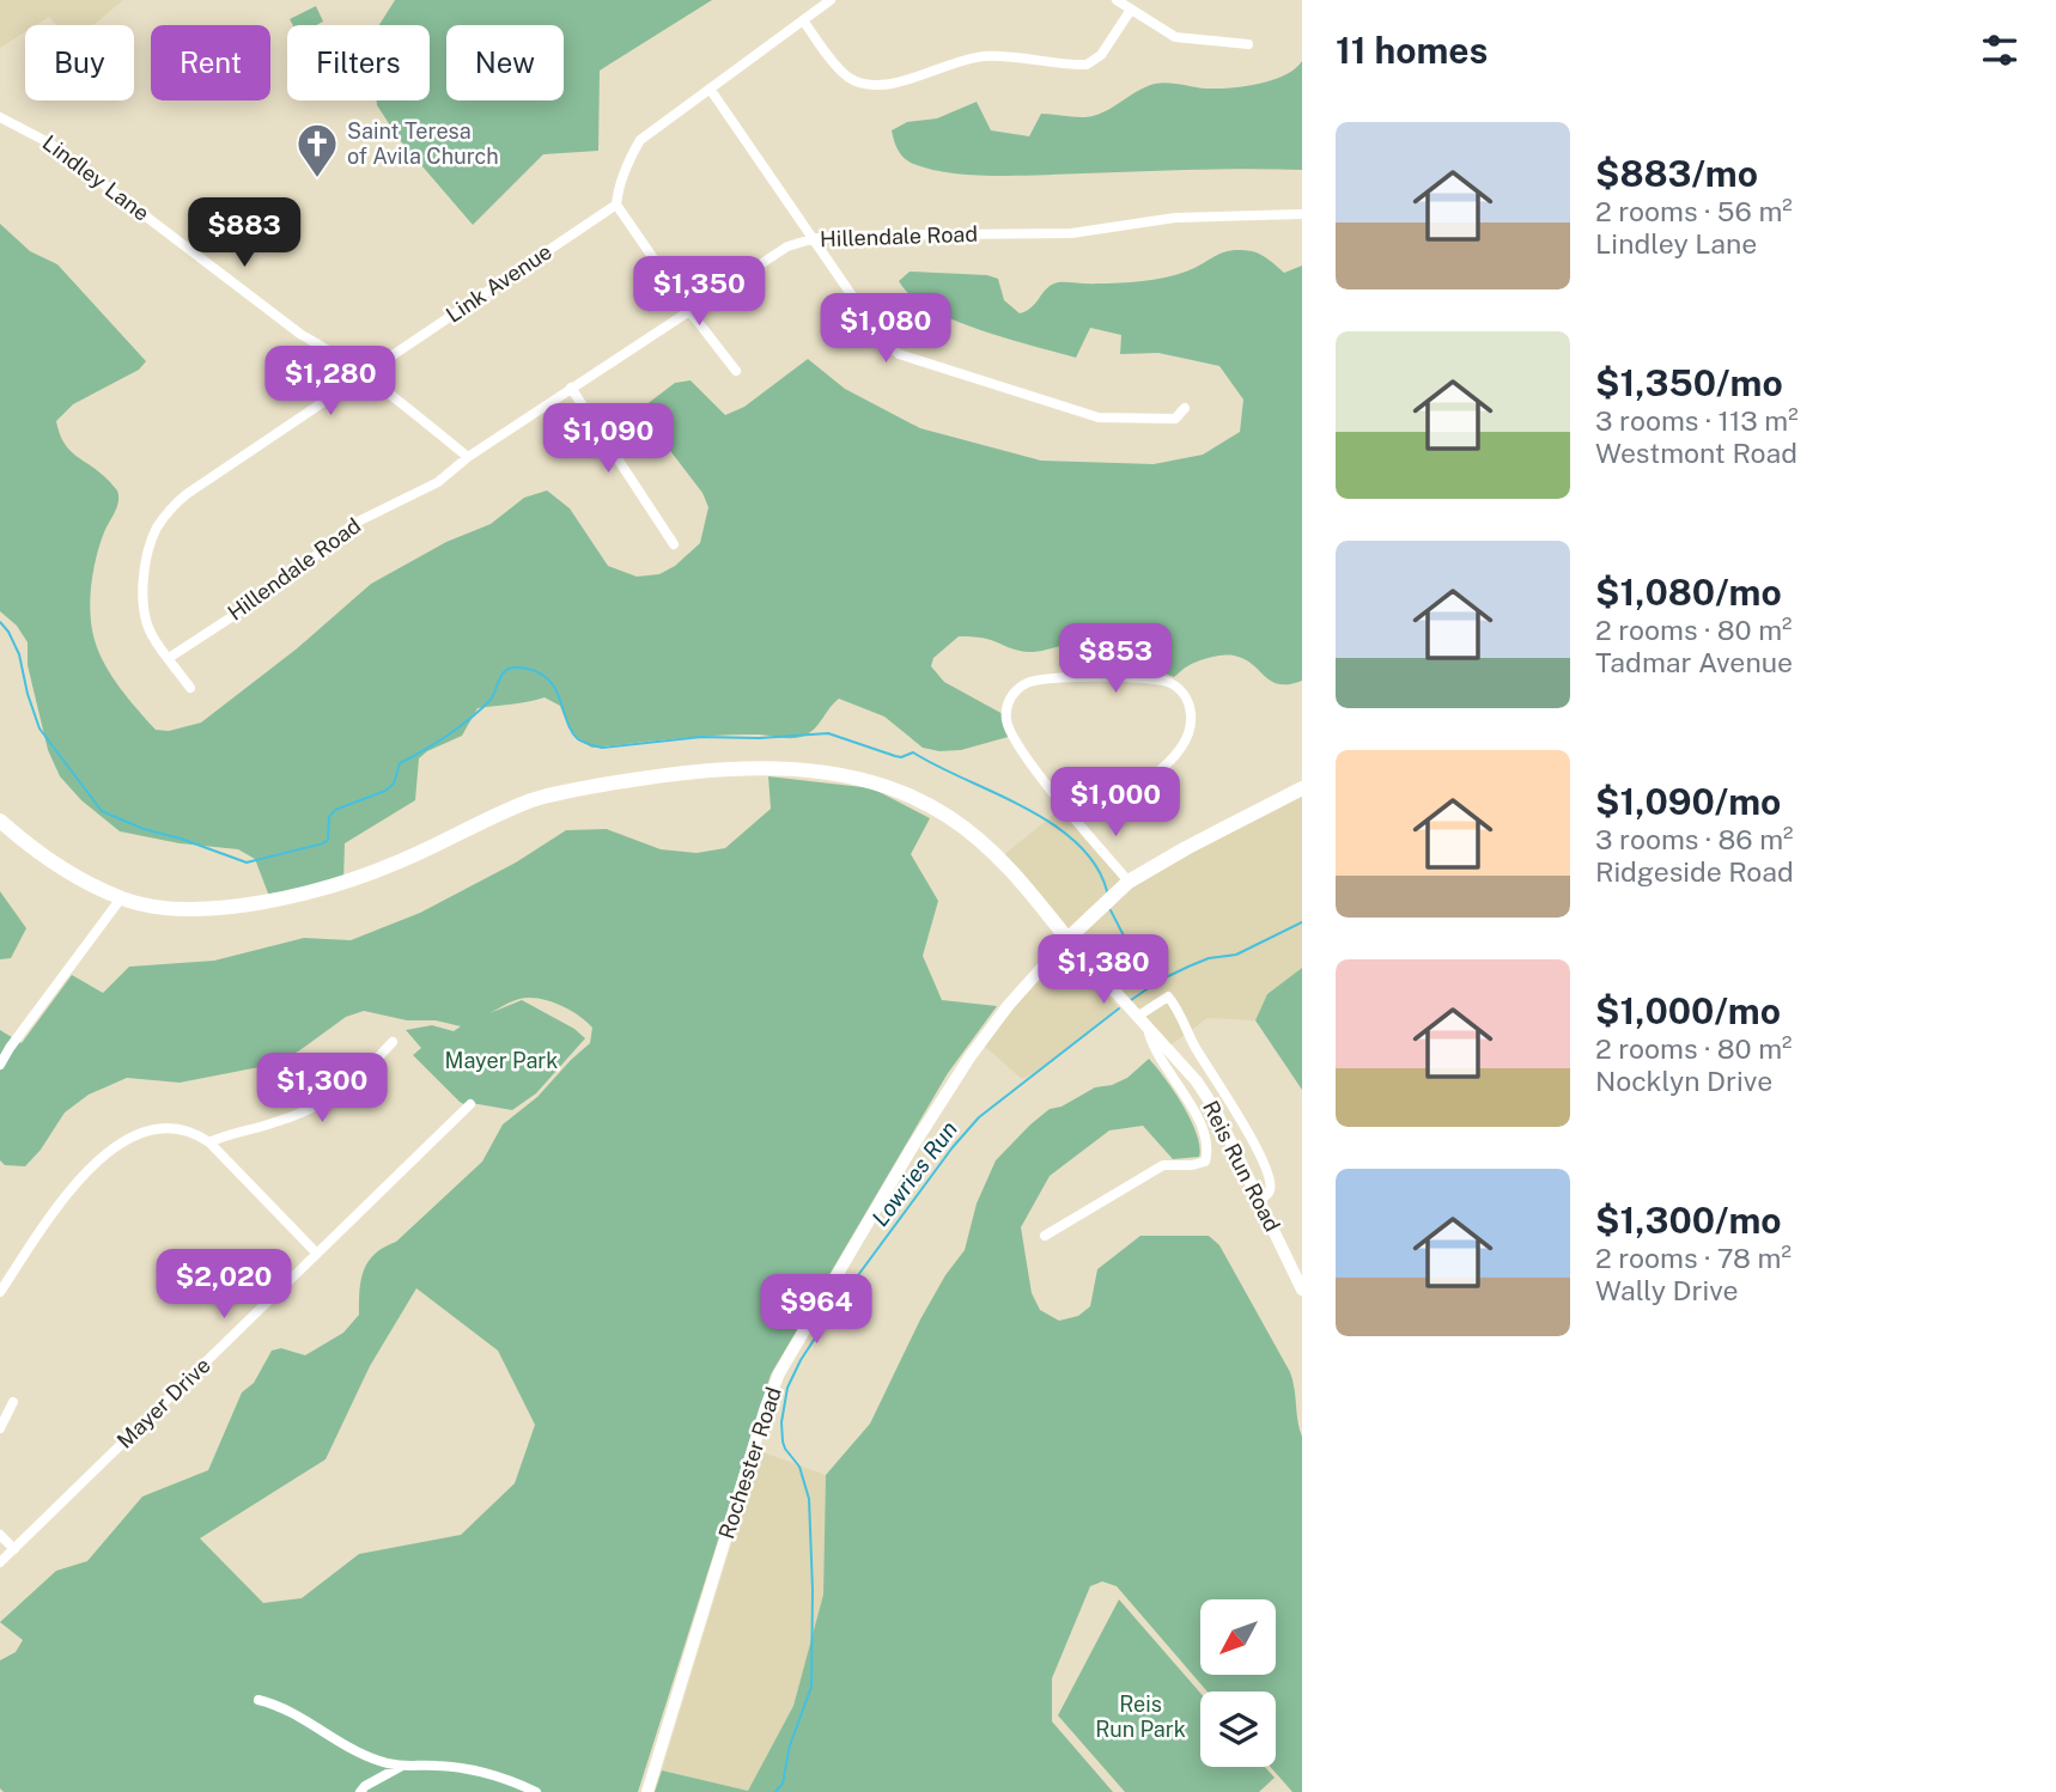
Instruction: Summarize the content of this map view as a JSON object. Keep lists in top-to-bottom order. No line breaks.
{"streets":{"main road":["Rochester Road"],"street":["Lindley Lane","Hillendale Road","Link Avenue","Reis Run Road","Mayer Drive"]},"crossings":[["Lindley Lane","Hillendale Road"],["Lindley Lane","Link Avenue"],["Hillendale Road","Link Avenue"],["Reis Run Road","Rochester Road"]],"water":["Lowries Run"],"parks":["Mayer Park","Reis Run Park"],"places":{"church":["Saint Teresa of Avila Church"]},"north":"bottom left","page":{"heading":"11 homes","chip":["Buy","Rent","Filters","New"],"list":[{"name":"$883/mo","note":"2 rooms · 56 m² · Lindley Lane"},{"name":"$1,350/mo","note":"3 rooms · 113 m² · Westmont Road"},{"name":"$1,080/mo","note":"2 rooms · 80 m² · Tadmar Avenue"},{"name":"$1,090/mo","note":"3 rooms · 86 m² · Ridgeside Road"},{"name":"$1,000/mo","note":"2 rooms · 80 m² · Nocklyn Drive"},{"name":"$1,300/mo","note":"2 rooms · 78 m² · Wally Drive"}],"price":["$883","$1,350","$1,080","$1,280","$1,090","$853","$1,000","$1,380","$1,300","$2,020","$964"]}}
